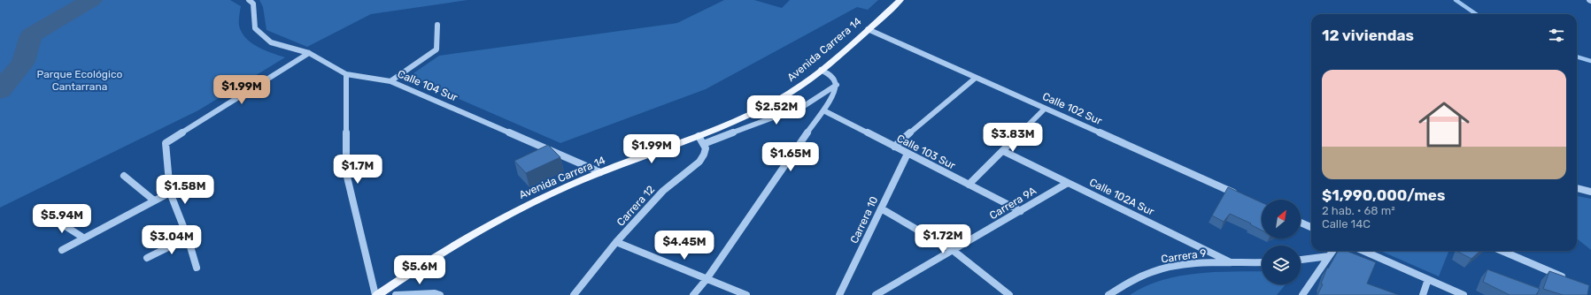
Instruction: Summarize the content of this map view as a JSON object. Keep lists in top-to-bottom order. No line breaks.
{"streets":{"main road":["Avenida Carrera 14"],"street":["Calle 104 Sur","Calle 102 Sur","Calle 103 Sur","Calle 102A Sur","Carrera 9A","Carrera 12","Carrera 10","Carrera 9"]},"crossings":[["Avenida Carrera 14","Calle 104 Sur"],["Avenida Carrera 14","Calle 102 Sur"],["Calle 103 Sur","Carrera 9A"],["Calle 103 Sur","Carrera 10"],["Calle 102A Sur","Carrera 9A"],["Calle 102A Sur","Carrera 9"]],"parks":["Parque Ecológico Cantarrana"],"north":"top right","page":{"heading":"12 viviendas","list":[{"name":"$1,990,000/mes","note":"2 hab. · 68 m² · Calle 14C"}],"price":["$1.99M","$2.52M","$3.83M","$1.99M","$1.65M","$1.7M","$1.58M","$5.94M","$1.72M","$3.04M","$4.45M","$5.6M"]}}
